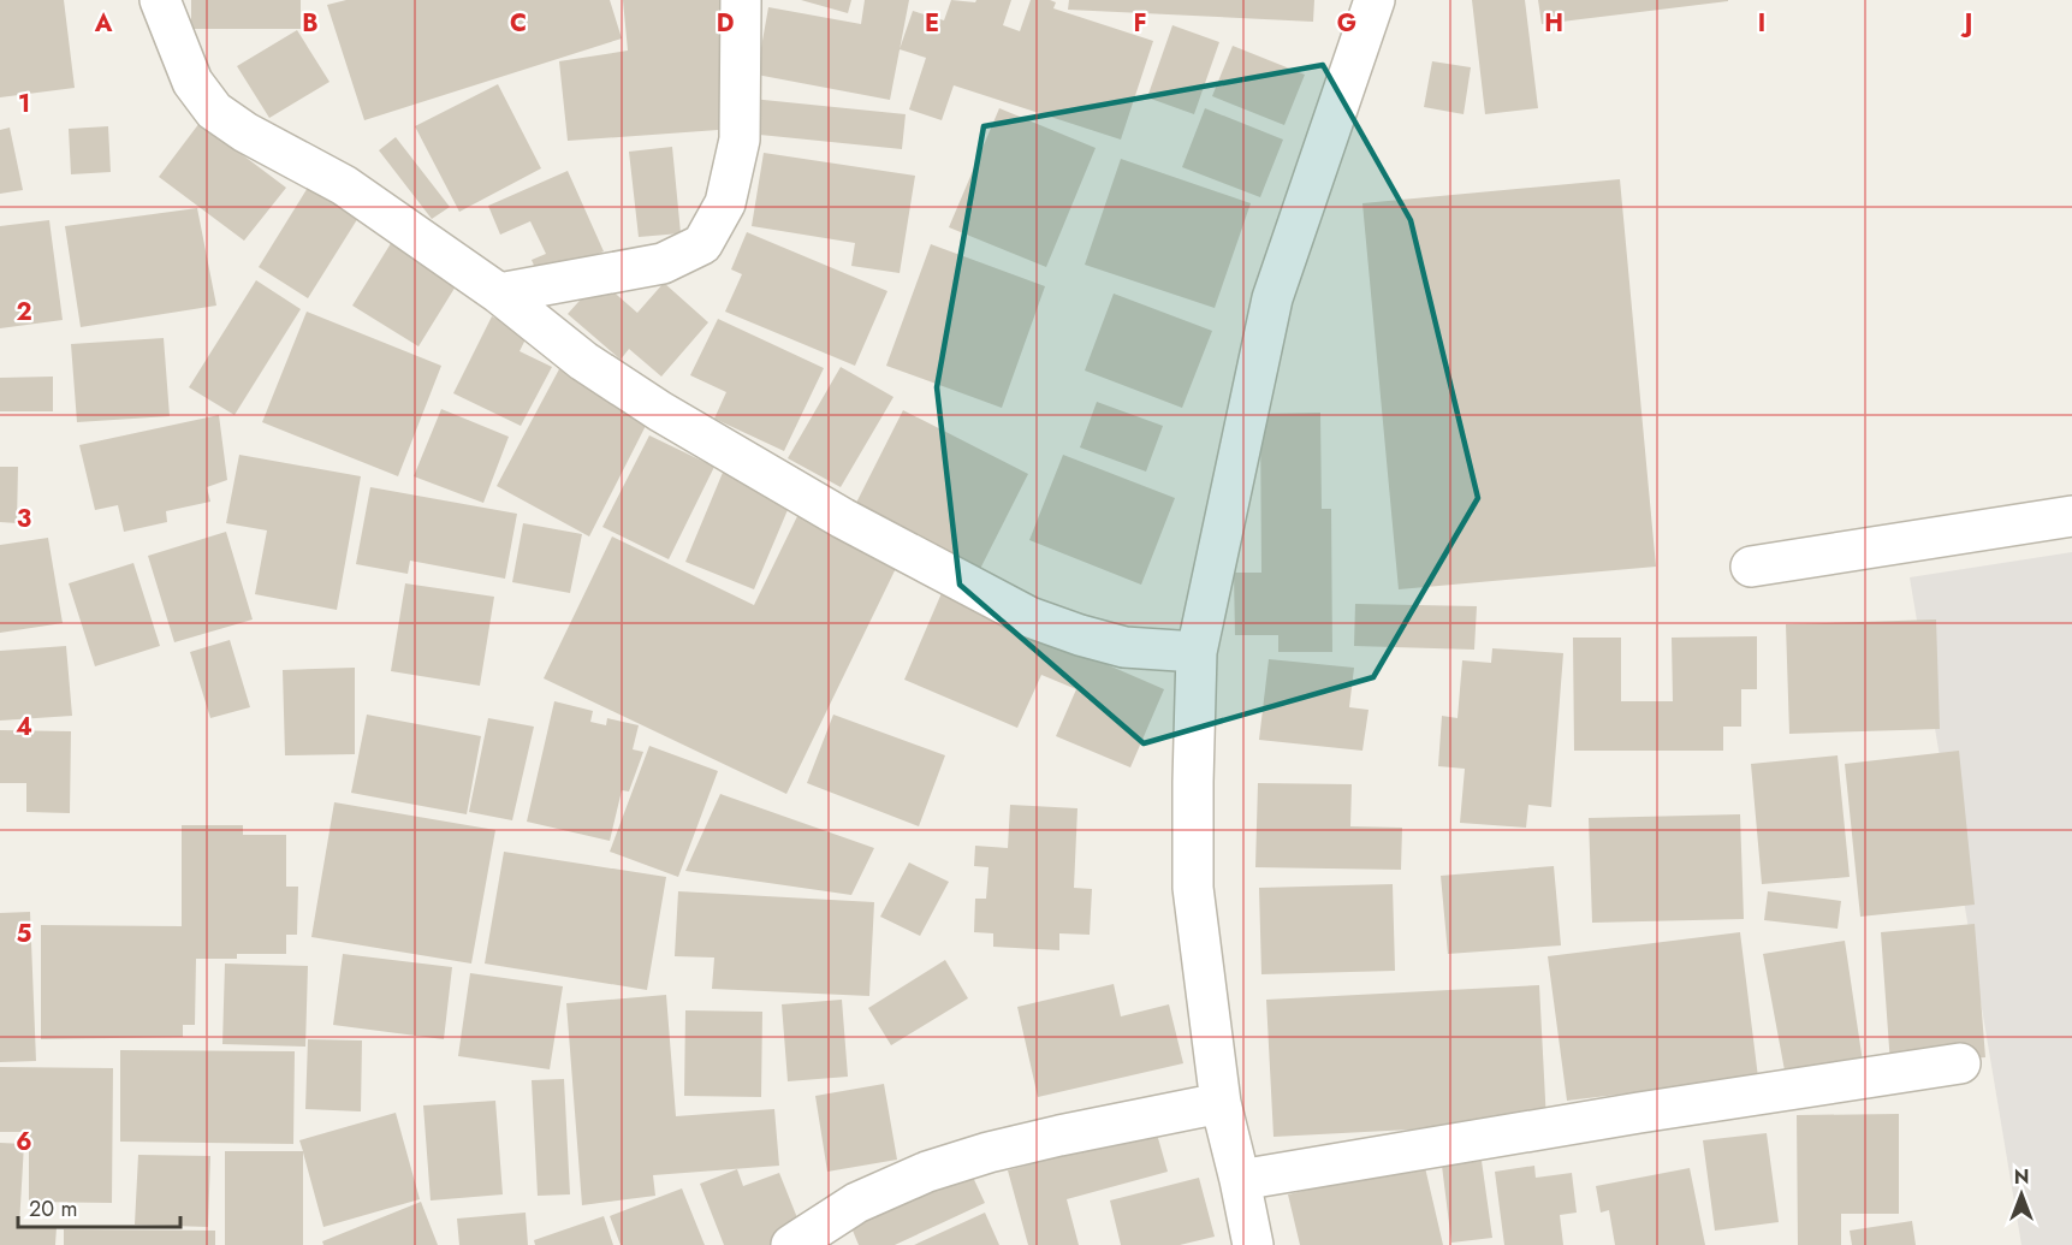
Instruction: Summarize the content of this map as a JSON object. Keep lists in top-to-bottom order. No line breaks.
{"scale_bar":"20 m","north":"top","grid":{"columns":["A","B","C","D","E","F","G","H","I","J"],"rows":["1","2","3","4","5","6"]}}
